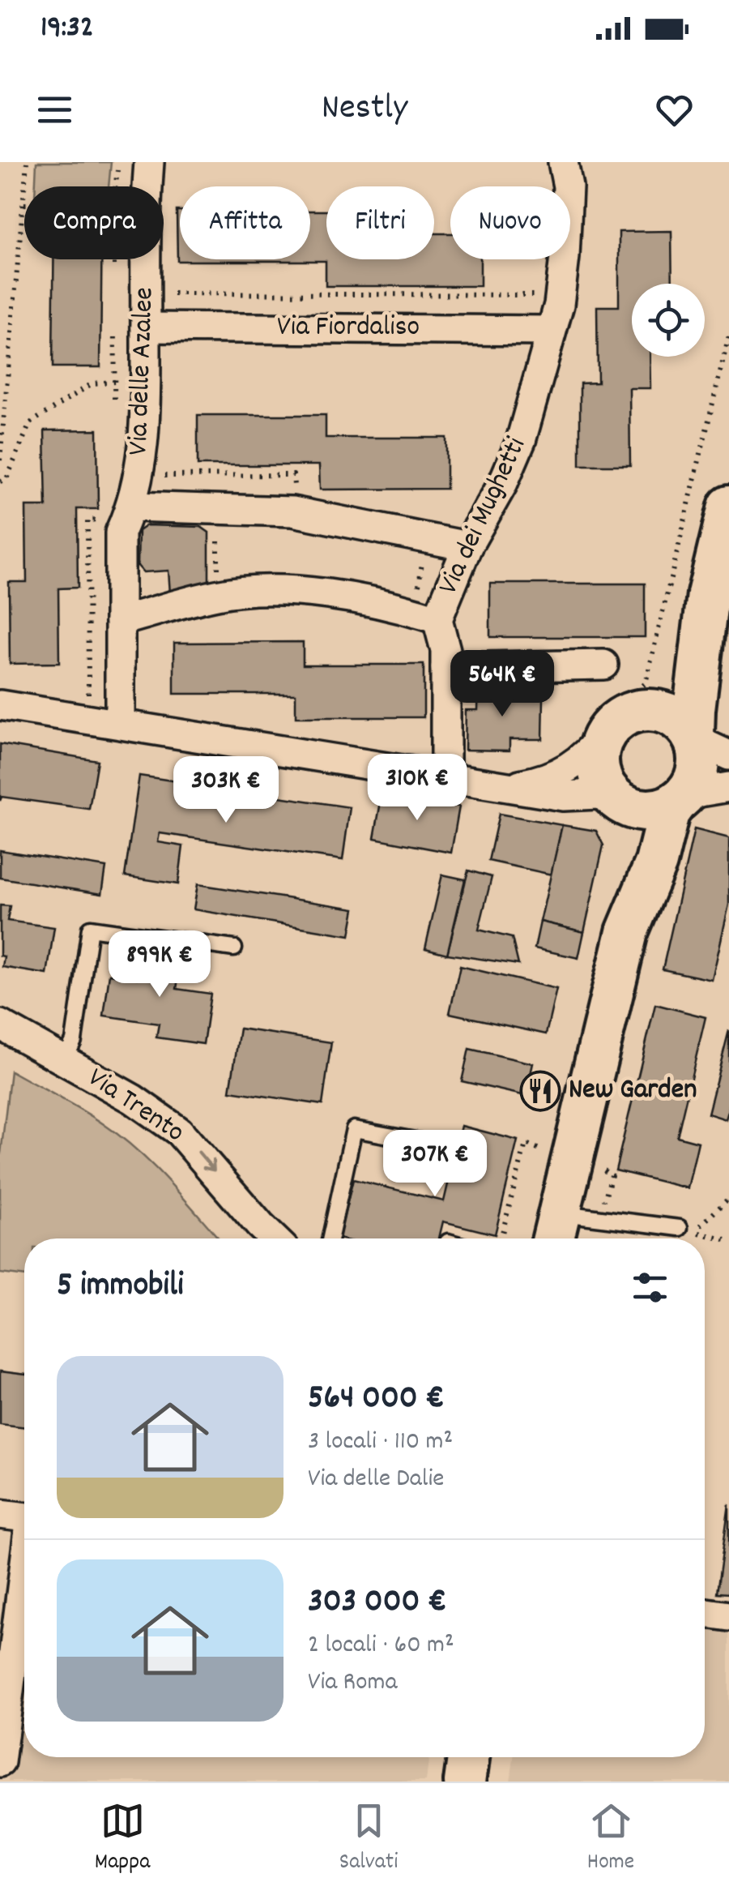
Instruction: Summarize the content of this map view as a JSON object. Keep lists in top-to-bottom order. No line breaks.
{"streets":{"street":["Via Fiordaliso","Via delle Azalee","Via dei Mughetti","Via Trento"]},"crossings":[["Via Fiordaliso","Via delle Azalee"],["Via Fiordaliso","Via dei Mughetti"]],"one_way":["Via Trento"],"places":{"restaurant":["New Garden"]},"page":{"status":"19:32","header":"Nestly","chip":["Compra","Affitta","Filtri","Nuovo"],"price":["564K €","310K €","303K €","899K €","307K €"],"heading":"5 immobili","list":[{"name":"564 000 €","note":"3 locali · 110 m² · Via delle Dalie"},{"name":"303 000 €","note":"2 locali · 60 m² · Via Roma"}],"tabs":["Mappa","Salvati","Home"]}}
